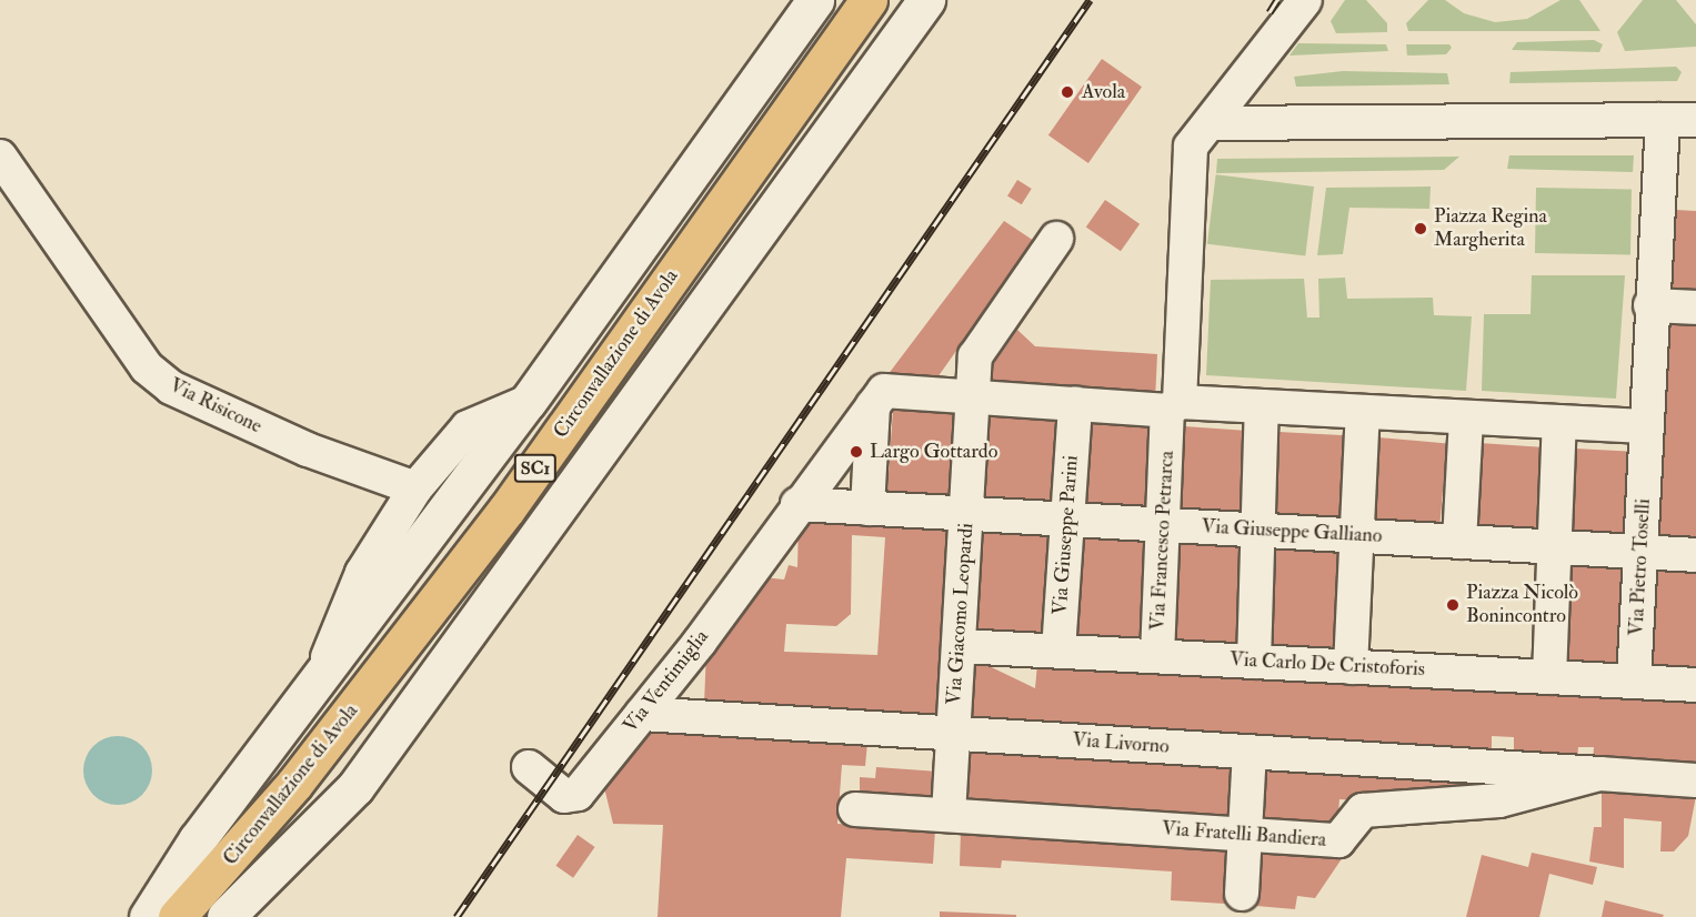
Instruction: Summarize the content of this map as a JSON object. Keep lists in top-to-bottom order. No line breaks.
{"streets":{"main road":["Circonvallazione di Avola","SC1"],"street":["Via Risicone","Via Giuseppe Galliano","Via Giuseppe Parini","Via Francesco Petrarca","Via Pietro Toselli","Via Giacomo Leopardi","Via Carlo De Cristoforis","Via Ventimiglia","Via Livorno","Via Fratelli Bandiera"]},"crossings":[["Via Giuseppe Galliano","Via Giuseppe Parini"],["Via Giuseppe Galliano","Via Francesco Petrarca"],["Via Giuseppe Galliano","Via Pietro Toselli"],["Via Giuseppe Galliano","Via Giacomo Leopardi"],["Via Giuseppe Galliano","Via Ventimiglia"],["Via Giuseppe Parini","Via Carlo De Cristoforis"],["Via Francesco Petrarca","Via Carlo De Cristoforis"],["Via Pietro Toselli","Via Carlo De Cristoforis"],["Via Giacomo Leopardi","Via Carlo De Cristoforis"],["Via Giacomo Leopardi","Via Livorno"],["Via Giacomo Leopardi","Via Fratelli Bandiera"],["Via Ventimiglia","Via Livorno"],["Via Livorno","Via Fratelli Bandiera"]],"places":["Avola","Piazza Regina Margherita","Largo Gottardo","Piazza Nicolò Bonincontro"]}
